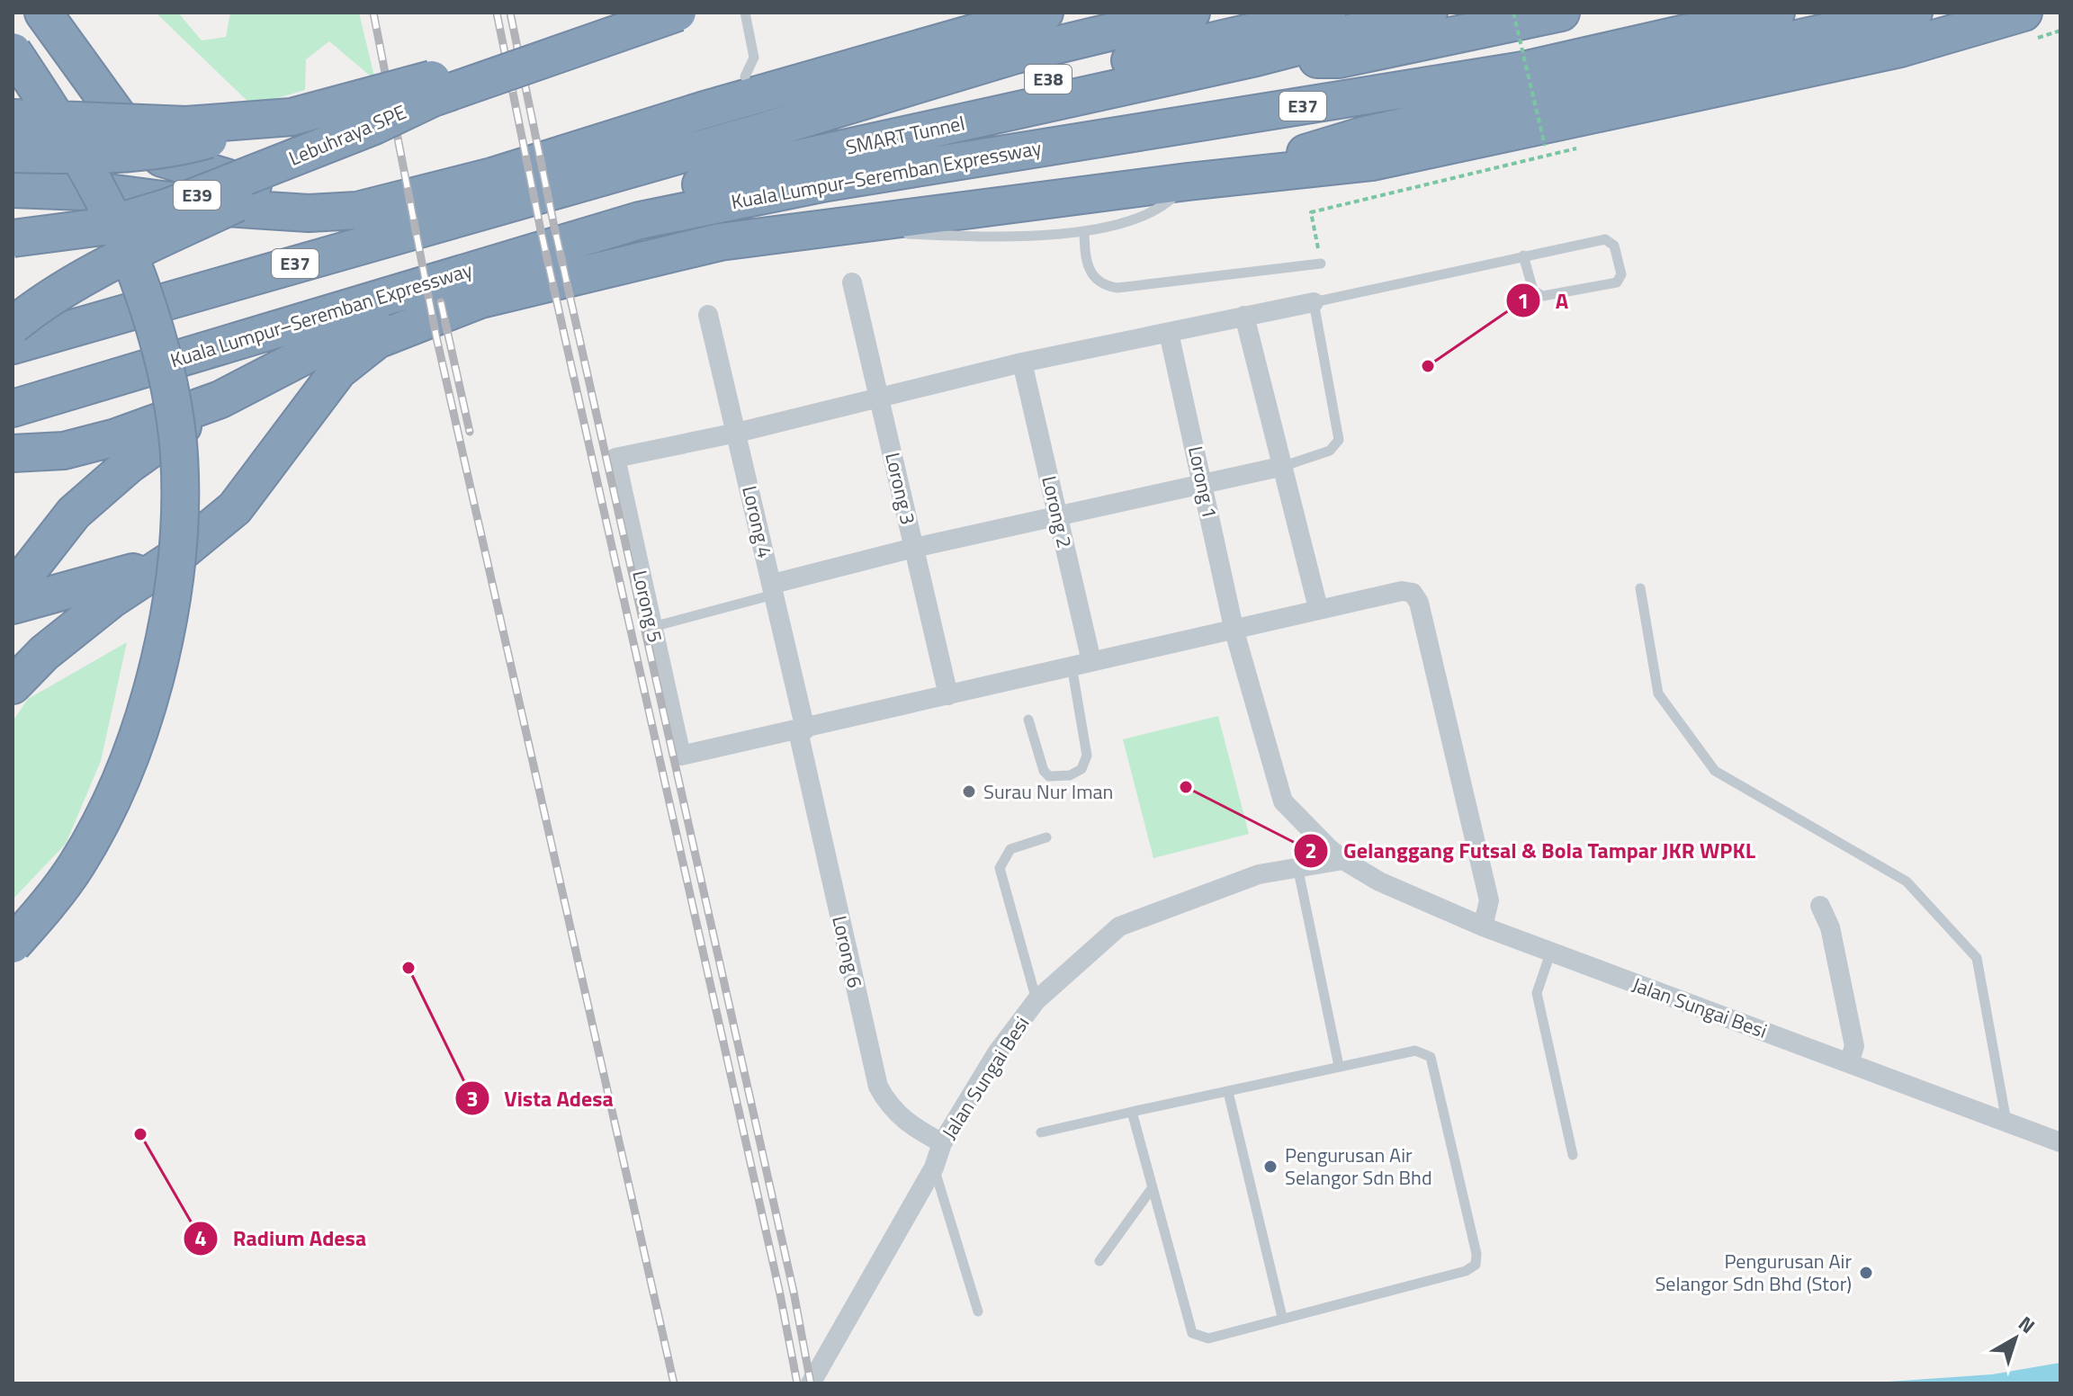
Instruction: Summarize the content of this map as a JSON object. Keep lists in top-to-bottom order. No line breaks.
{"streets":{"highway":["E38","E37","Lebuhraya SPE","SMART Tunnel","Kuala Lumpur–Seremban Expressway","E39"],"street":["Lorong 1","Lorong 3","Lorong 2","Lorong 4","Lorong 5","Lorong 6","Jalan Sungai Besi"]},"crossings":[["E37","SMART Tunnel"],["SMART Tunnel","Kuala Lumpur–Seremban Expressway"],["Lorong 1","Jalan Sungai Besi"],["Lorong 4","Lorong 5"],["Lorong 4","Lorong 6"],["Lorong 5","Lorong 6"],["Lorong 6","Jalan Sungai Besi"]],"places":["A","Gelanggang Futsal & Bola Tampar JKR WPKL","Surau Nur Iman","Vista Adesa","Radium Adesa","Pengurusan Air Selangor Sdn Bhd","Pengurusan Air Selangor Sdn Bhd (Stor)"],"north":"top right"}
